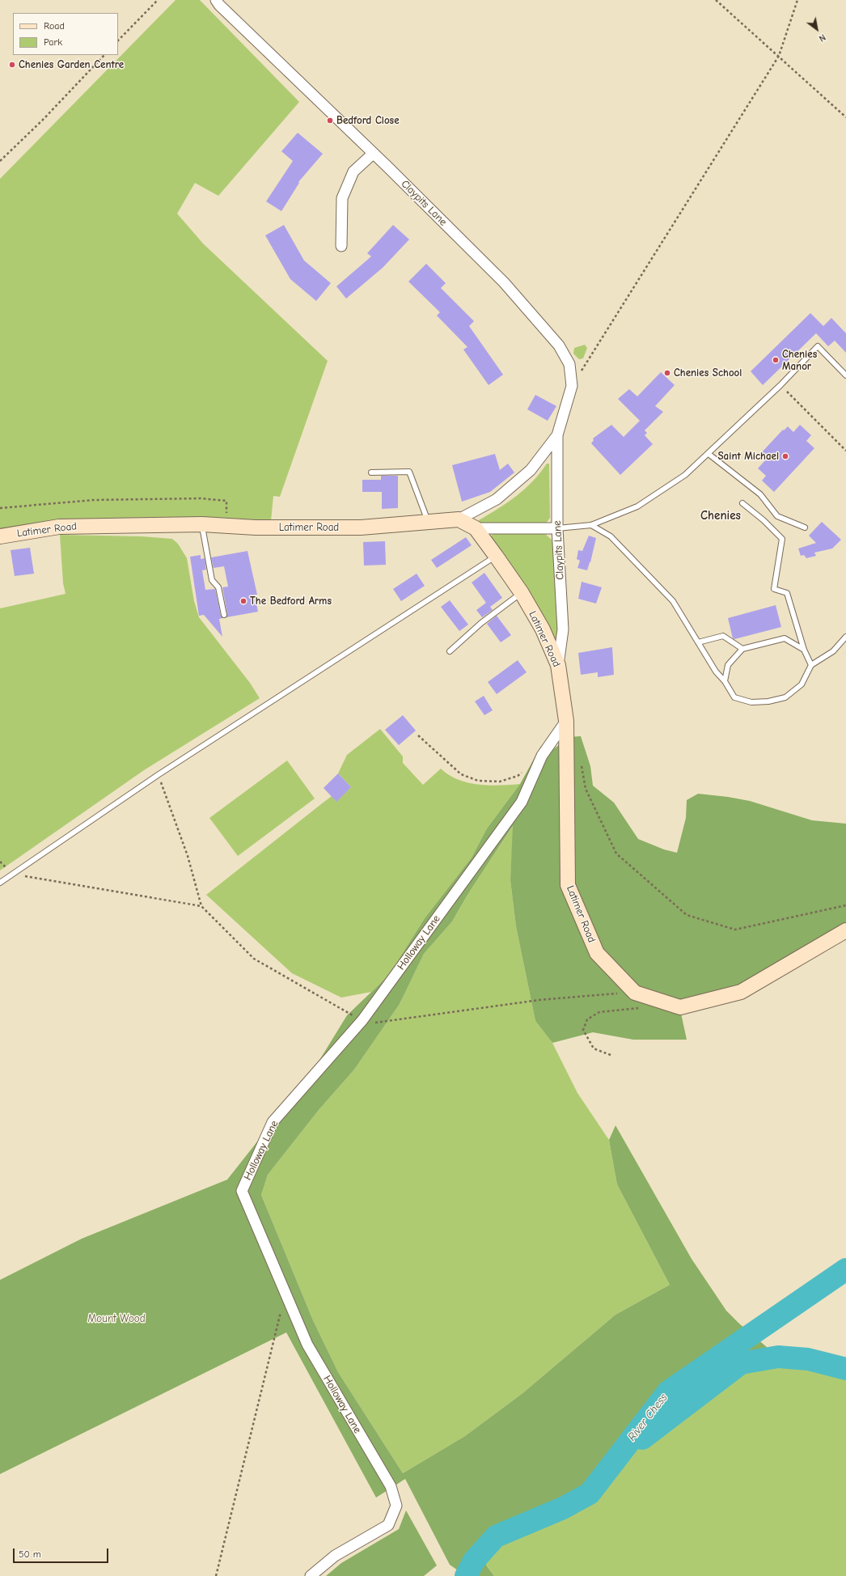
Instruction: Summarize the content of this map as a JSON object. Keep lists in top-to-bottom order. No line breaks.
{"streets":{"street":["Claypits Lane","Latimer Road","Holloway Lane"]},"crossings":[["Claypits Lane","Latimer Road"],["Latimer Road","Holloway Lane"]],"districts":["Chenies"],"water":["River Chess"],"parks":["Mount Wood"],"places":["Chenies Garden Centre","Bedford Close","Chenies Manor","Chenies School","Saint Michael","The Bedford Arms"],"legend":["Road","Park"],"scale_bar":"50 m","north":"bottom right"}
